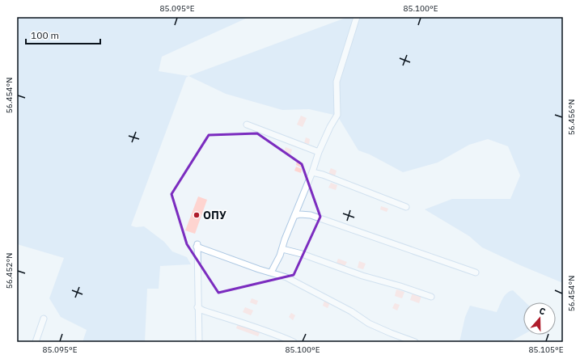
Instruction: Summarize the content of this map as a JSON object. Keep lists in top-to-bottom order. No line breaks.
{"places":["ОПУ"],"scale_bar":"100 m","north":"top","coordinates":["85.095°E","85.100°E","56.454°N","56.456°N","56.452°N","85.105°E"]}
